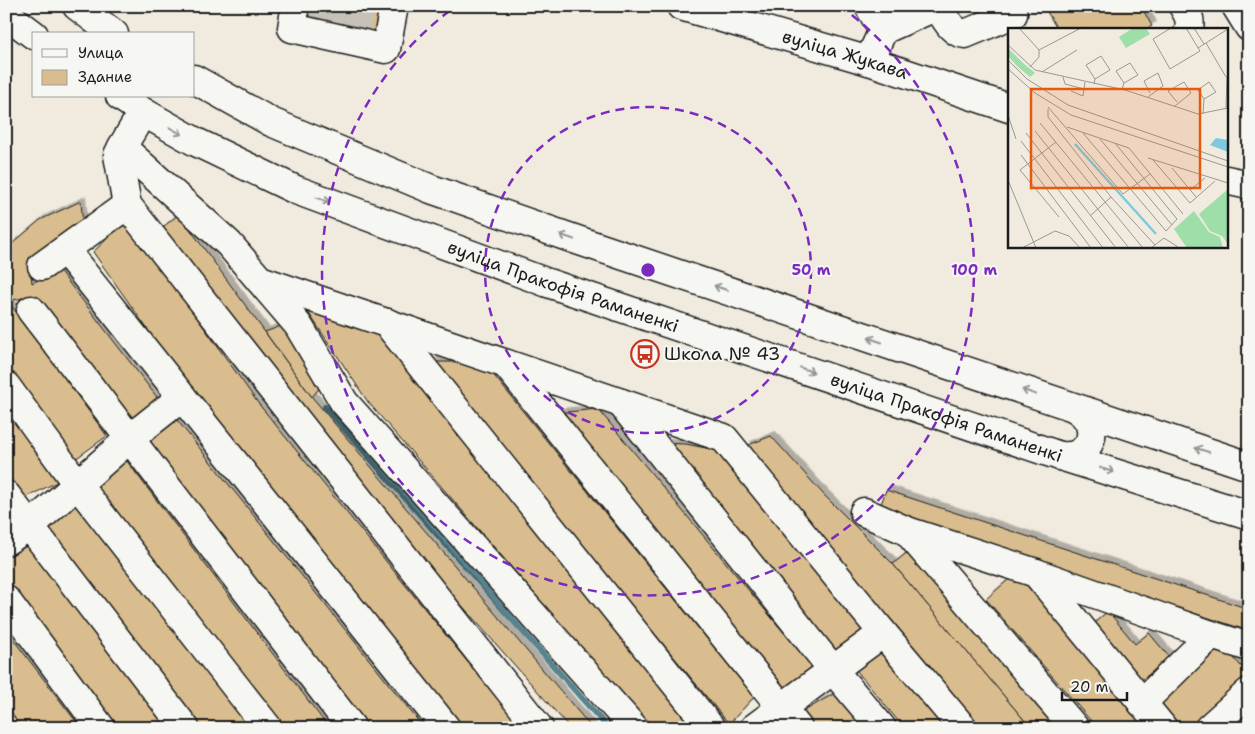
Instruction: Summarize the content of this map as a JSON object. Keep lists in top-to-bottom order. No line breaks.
{"streets":{"street":["вуліца Жукава","вуліца Пракофія Раманенкі"]},"places":{"bus stop":["Школа № 43"]},"legend":["Улица","Здание"],"scale_bar":"20 m","rings":["50 m","100 m"]}
